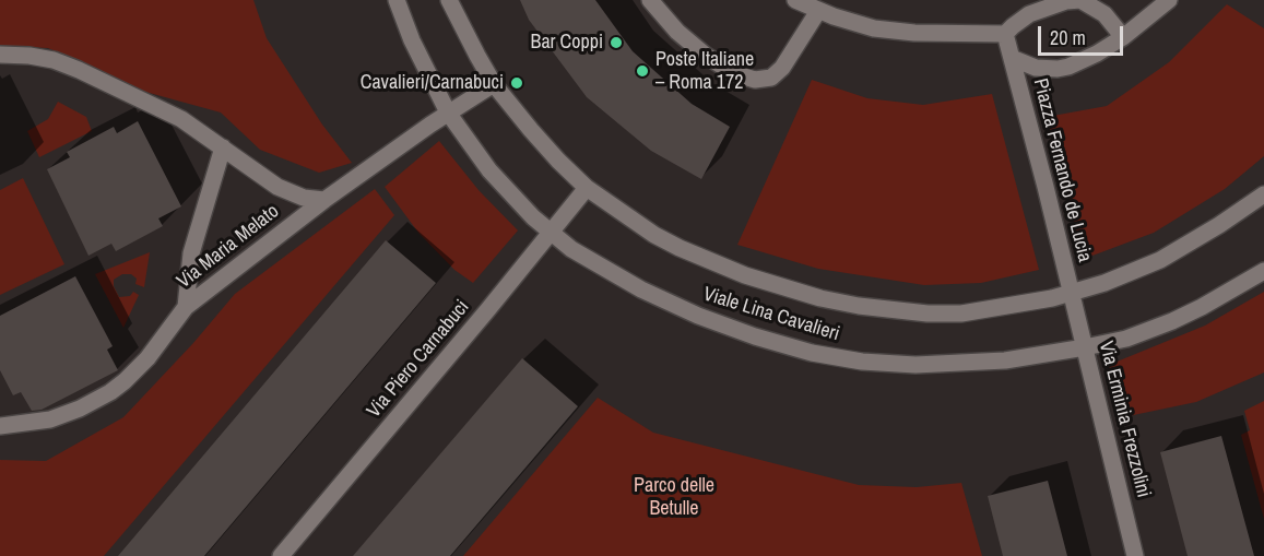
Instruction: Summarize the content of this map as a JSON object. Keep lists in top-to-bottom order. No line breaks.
{"streets":{"street":["Piazza Fernando de Lucia","Via Maria Melato","Viale Lina Cavalieri","Via Piero Carnabuci","Via Erminia Frezzolini"]},"crossings":[["Piazza Fernando de Lucia","Viale Lina Cavalieri"],["Piazza Fernando de Lucia","Via Erminia Frezzolini"],["Via Maria Melato","Viale Lina Cavalieri"],["Viale Lina Cavalieri","Via Piero Carnabuci"],["Viale Lina Cavalieri","Via Erminia Frezzolini"]],"parks":["Parco delle Betulle"],"places":["Bar Coppi","Poste Italiane – Roma 172","Cavalieri/Carnabuci"],"scale_bar":"20 m"}
